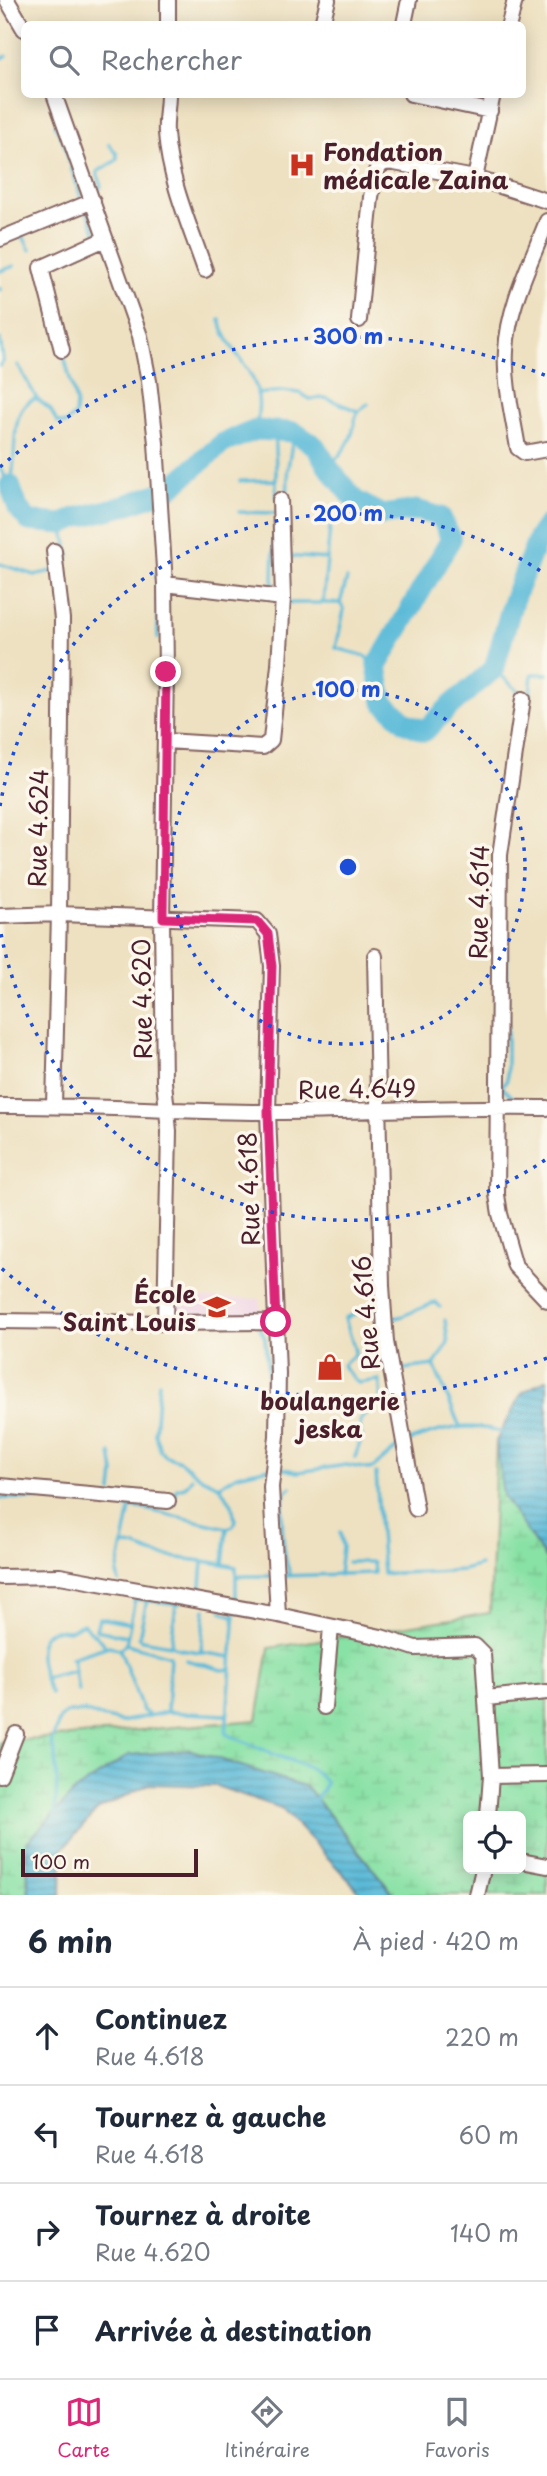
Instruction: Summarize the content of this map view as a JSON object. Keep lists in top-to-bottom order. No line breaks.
{"streets":{"street":["Rue 4.624","Rue 4.614","Rue 4.620","Rue 4.649","Rue 4.618","Rue 4.616"]},"crossings":[["Rue 4.624","Rue 4.649"],["Rue 4.624","Rue 4.618"],["Rue 4.614","Rue 4.649"],["Rue 4.620","Rue 4.649"],["Rue 4.620","Rue 4.618"],["Rue 4.649","Rue 4.618"],["Rue 4.649","Rue 4.616"]],"places":{"hospital":["Fondation médicale Zaina"],"school or university":["École Saint Louis"],"shop":["boulangerie jeska"]},"scale_bar":"100 m","page":{"search":"Rechercher","scale":"100 m","heading":["6 min","À pied · 420 m"],"list":[["Continuez","Rue 4.618","220 m"],["Tournez à gauche","Rue 4.618","60 m"],["Tournez à droite","Rue 4.620","140 m"],"Arrivée à destination"],"nav":["Carte","Itinéraire","Favoris"]},"rings":["300 m","200 m","100 m"]}
